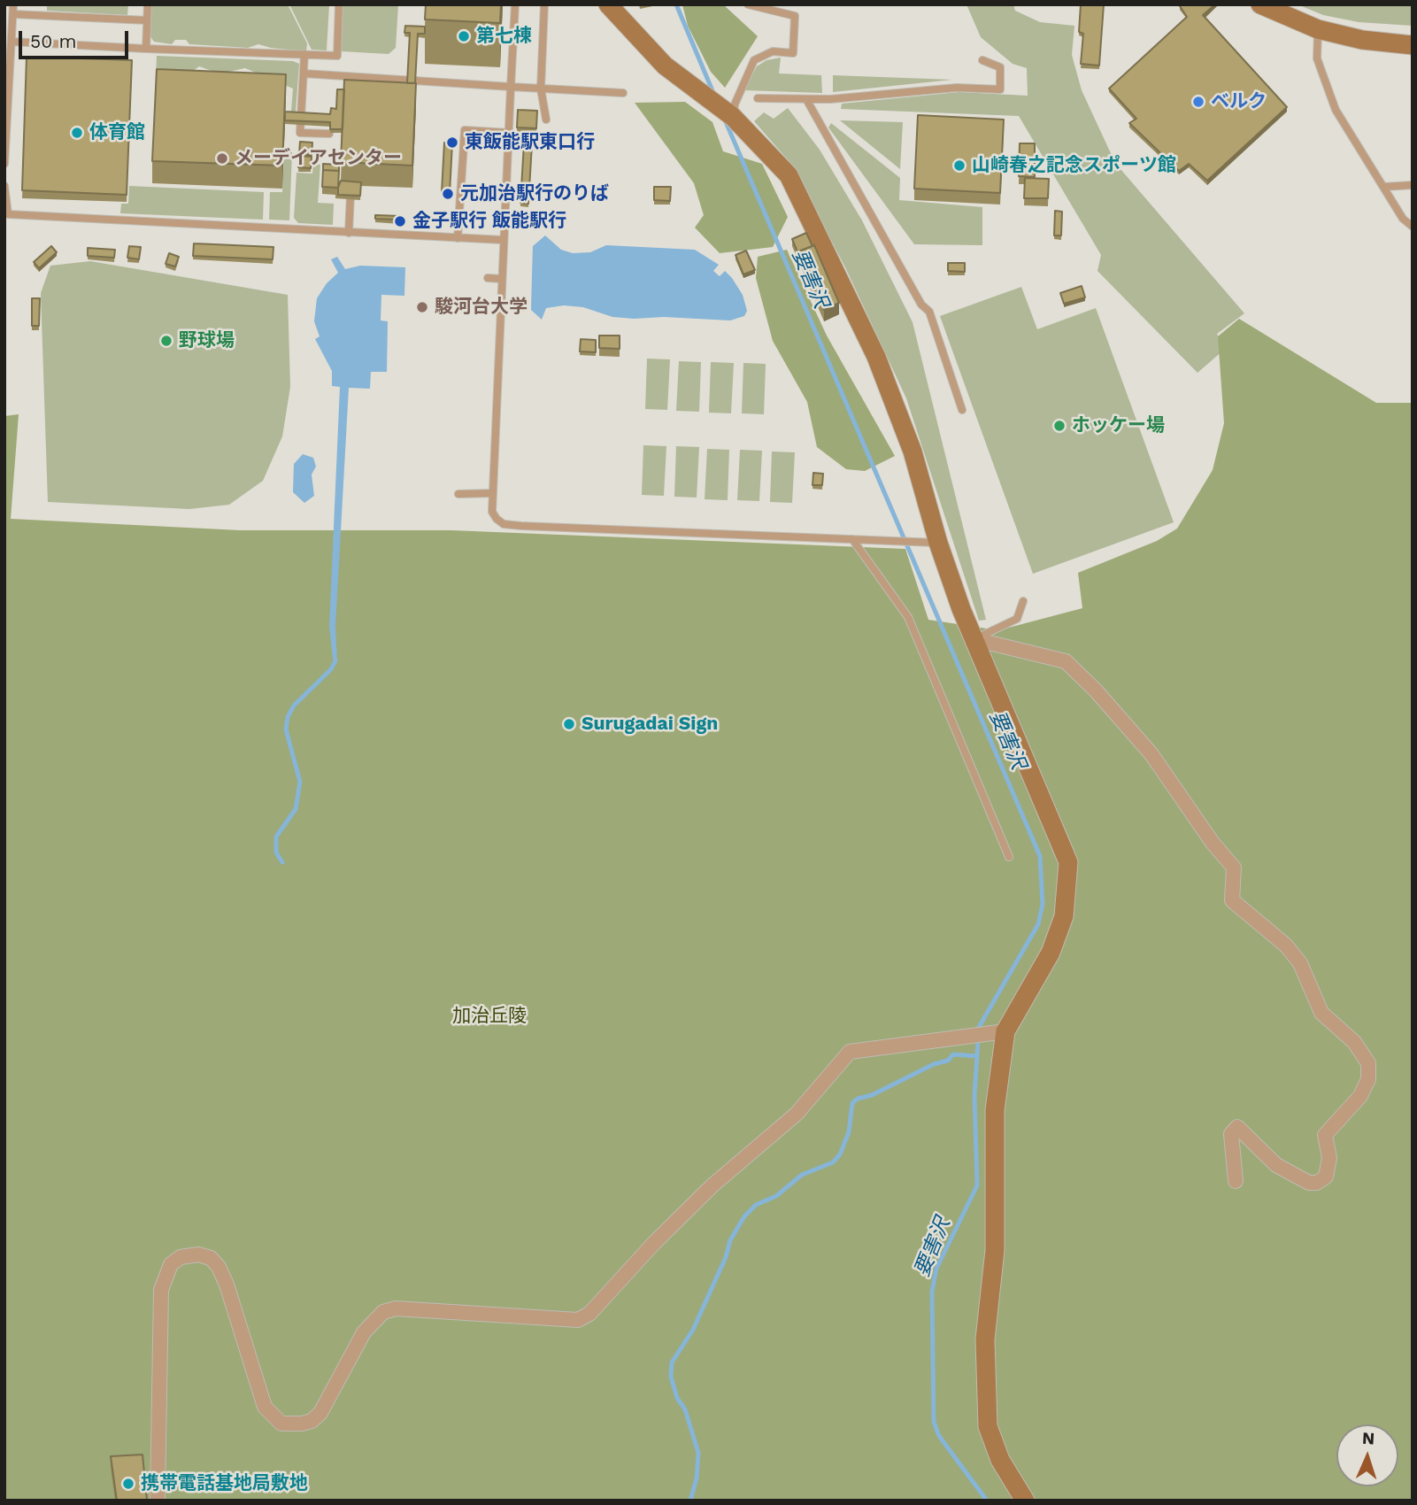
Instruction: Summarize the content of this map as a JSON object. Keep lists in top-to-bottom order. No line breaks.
{"water":["要害沢"],"parks":["加治丘陵"],"places":["第七棟","ベルク","体育館","東飯能駅東口行","メーデイアセンター","山崎春之記念スポーツ館","元加治駅行のりば","金子駅行 飯能駅行","駿河台大学","野球場","ホッケー場","Surugadai Sign","携帯電話基地局敷地"],"scale_bar":"50 m","north":"top"}
